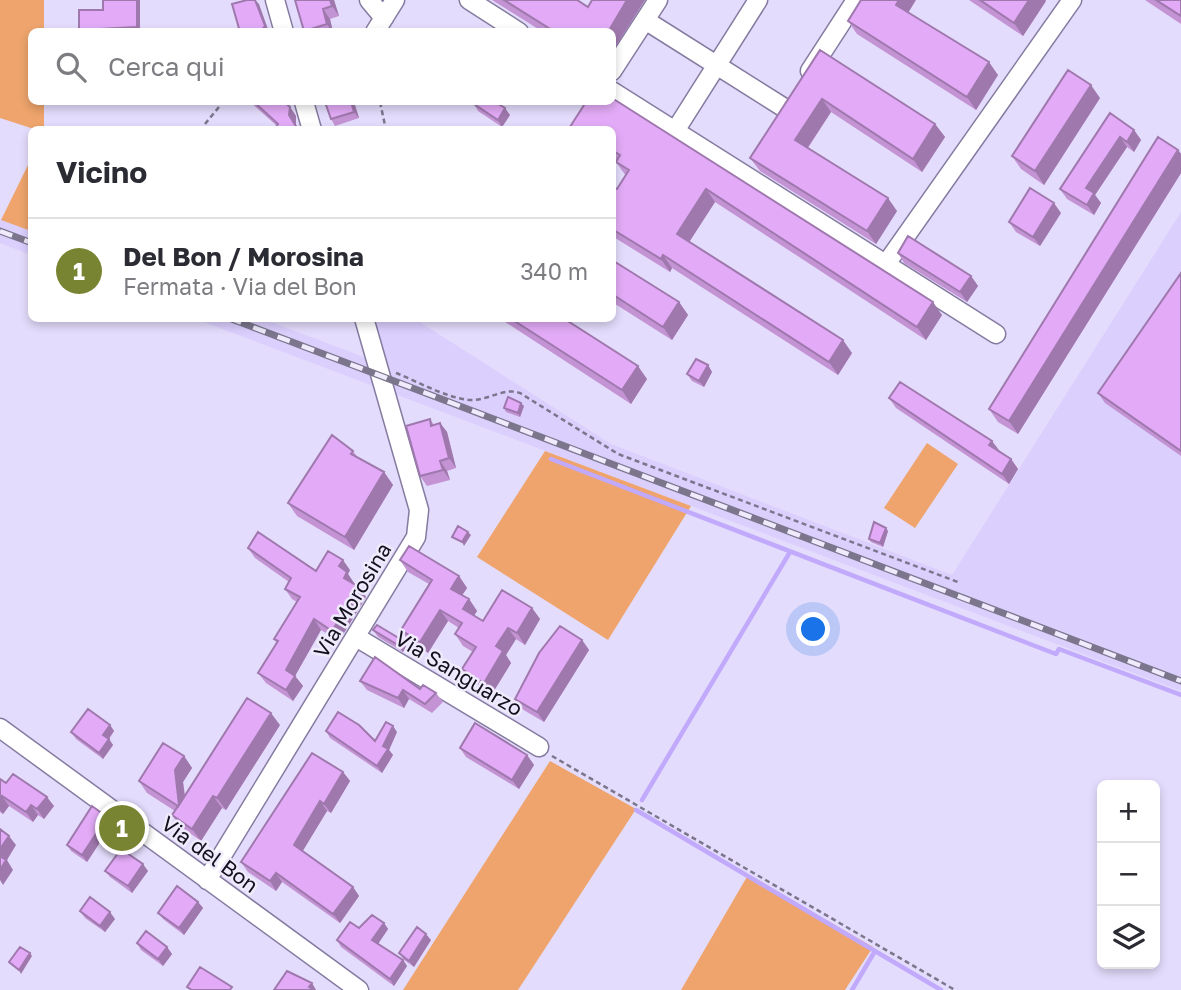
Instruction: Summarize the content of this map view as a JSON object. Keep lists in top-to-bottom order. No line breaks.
{"streets":{"street":["Via Morosina","Via Sanguarzo","Via del Bon"]},"crossings":[["Via Morosina","Via Sanguarzo"],["Via Morosina","Via del Bon"]],"page":{"search":"Cerca qui","heading":"Vicino","list":[{"mark":"1","name":"Del Bon / Morosina","note":"Fermata · Via del Bon","value":"340 m"}],"map_buttons":["+","−"],"pins":"1"}}
